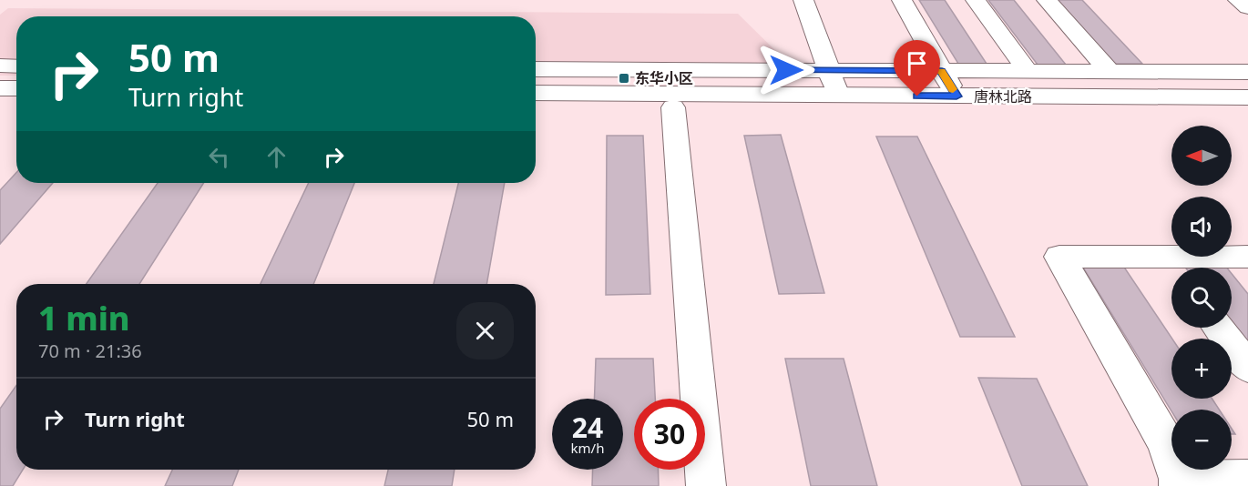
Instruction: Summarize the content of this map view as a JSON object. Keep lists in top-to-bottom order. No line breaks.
{"streets":{"street":["唐林北路"]},"places":{"transit":["东华小区"]},"north":"left","page":{"turn":["50 m","Turn right"],"map_buttons":["+","−"],"heading":["1 min","70 m · 21:36"],"list":[{"name":"Turn right","value":"50 m"}],"speed":"24 km/h","limit":"30"}}
